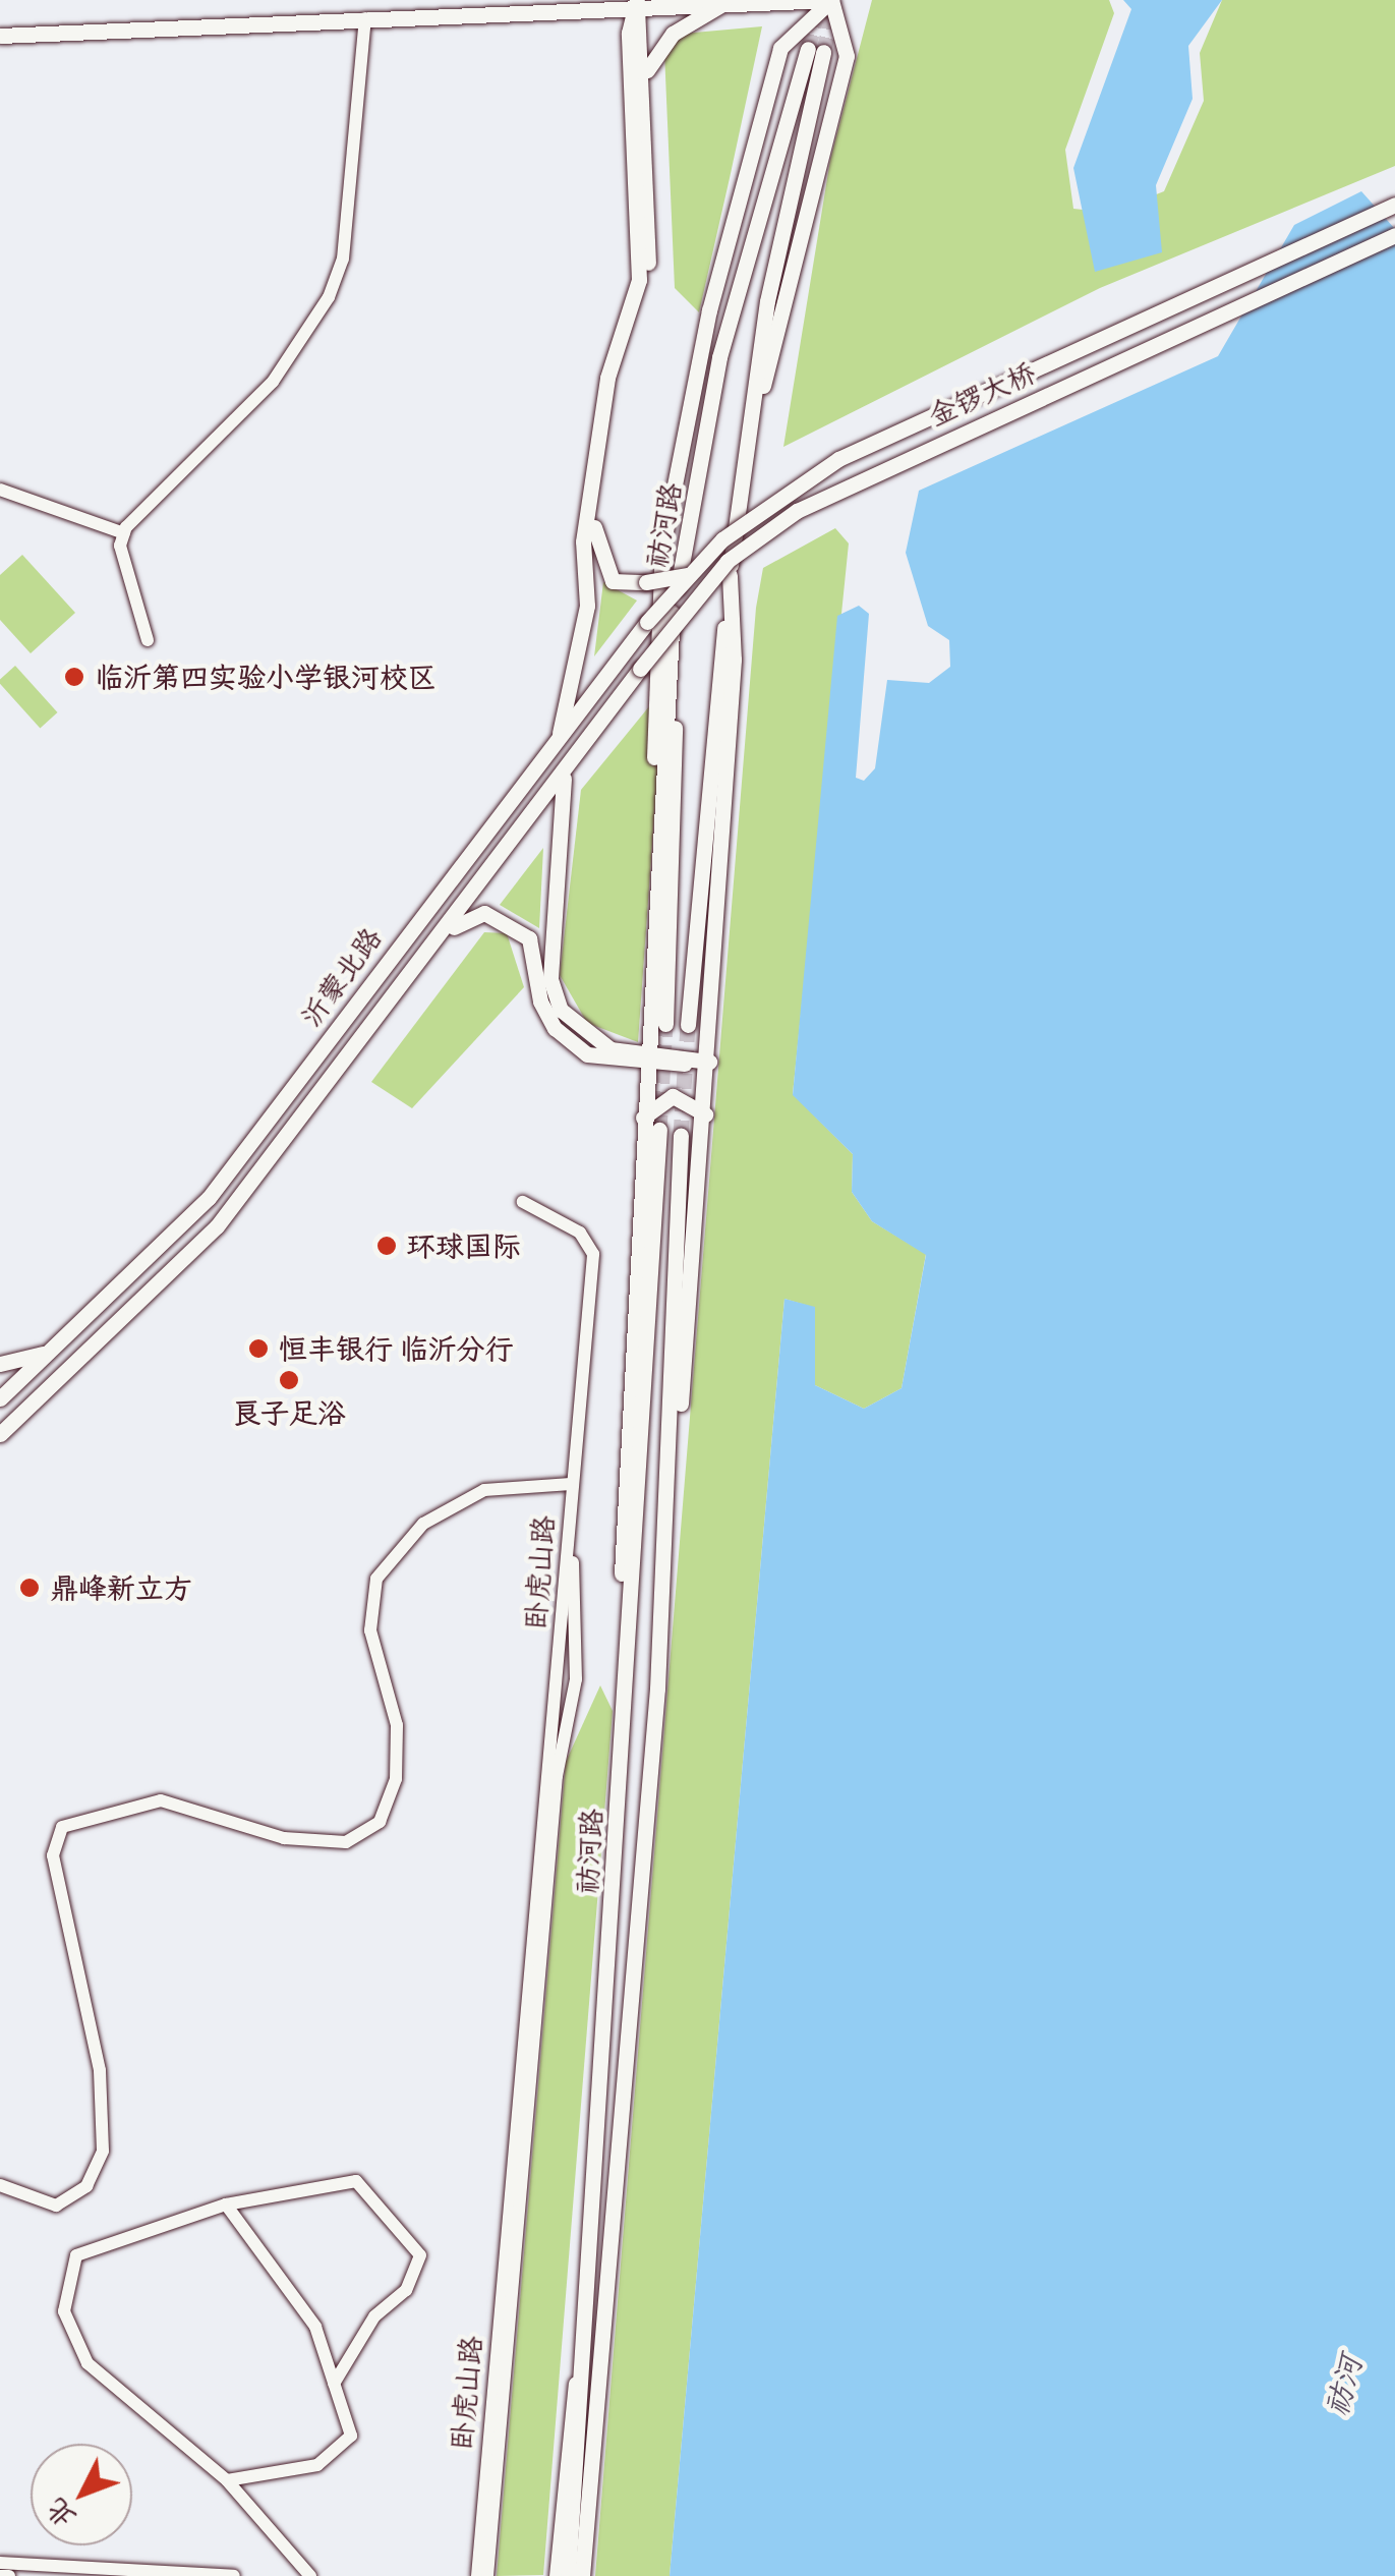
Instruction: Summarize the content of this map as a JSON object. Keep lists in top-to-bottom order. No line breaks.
{"streets":{"main road":["金锣大桥","祊河路","沂蒙北路"],"street":["卧虎山路"]},"crossings":[["金锣大桥","沂蒙北路"]],"water":["祊河"],"places":["临沂第四实验小学银河校区","环球国际","恒丰银行 临沂分行","良子足浴","鼎峰新立方"],"north":"bottom left"}
